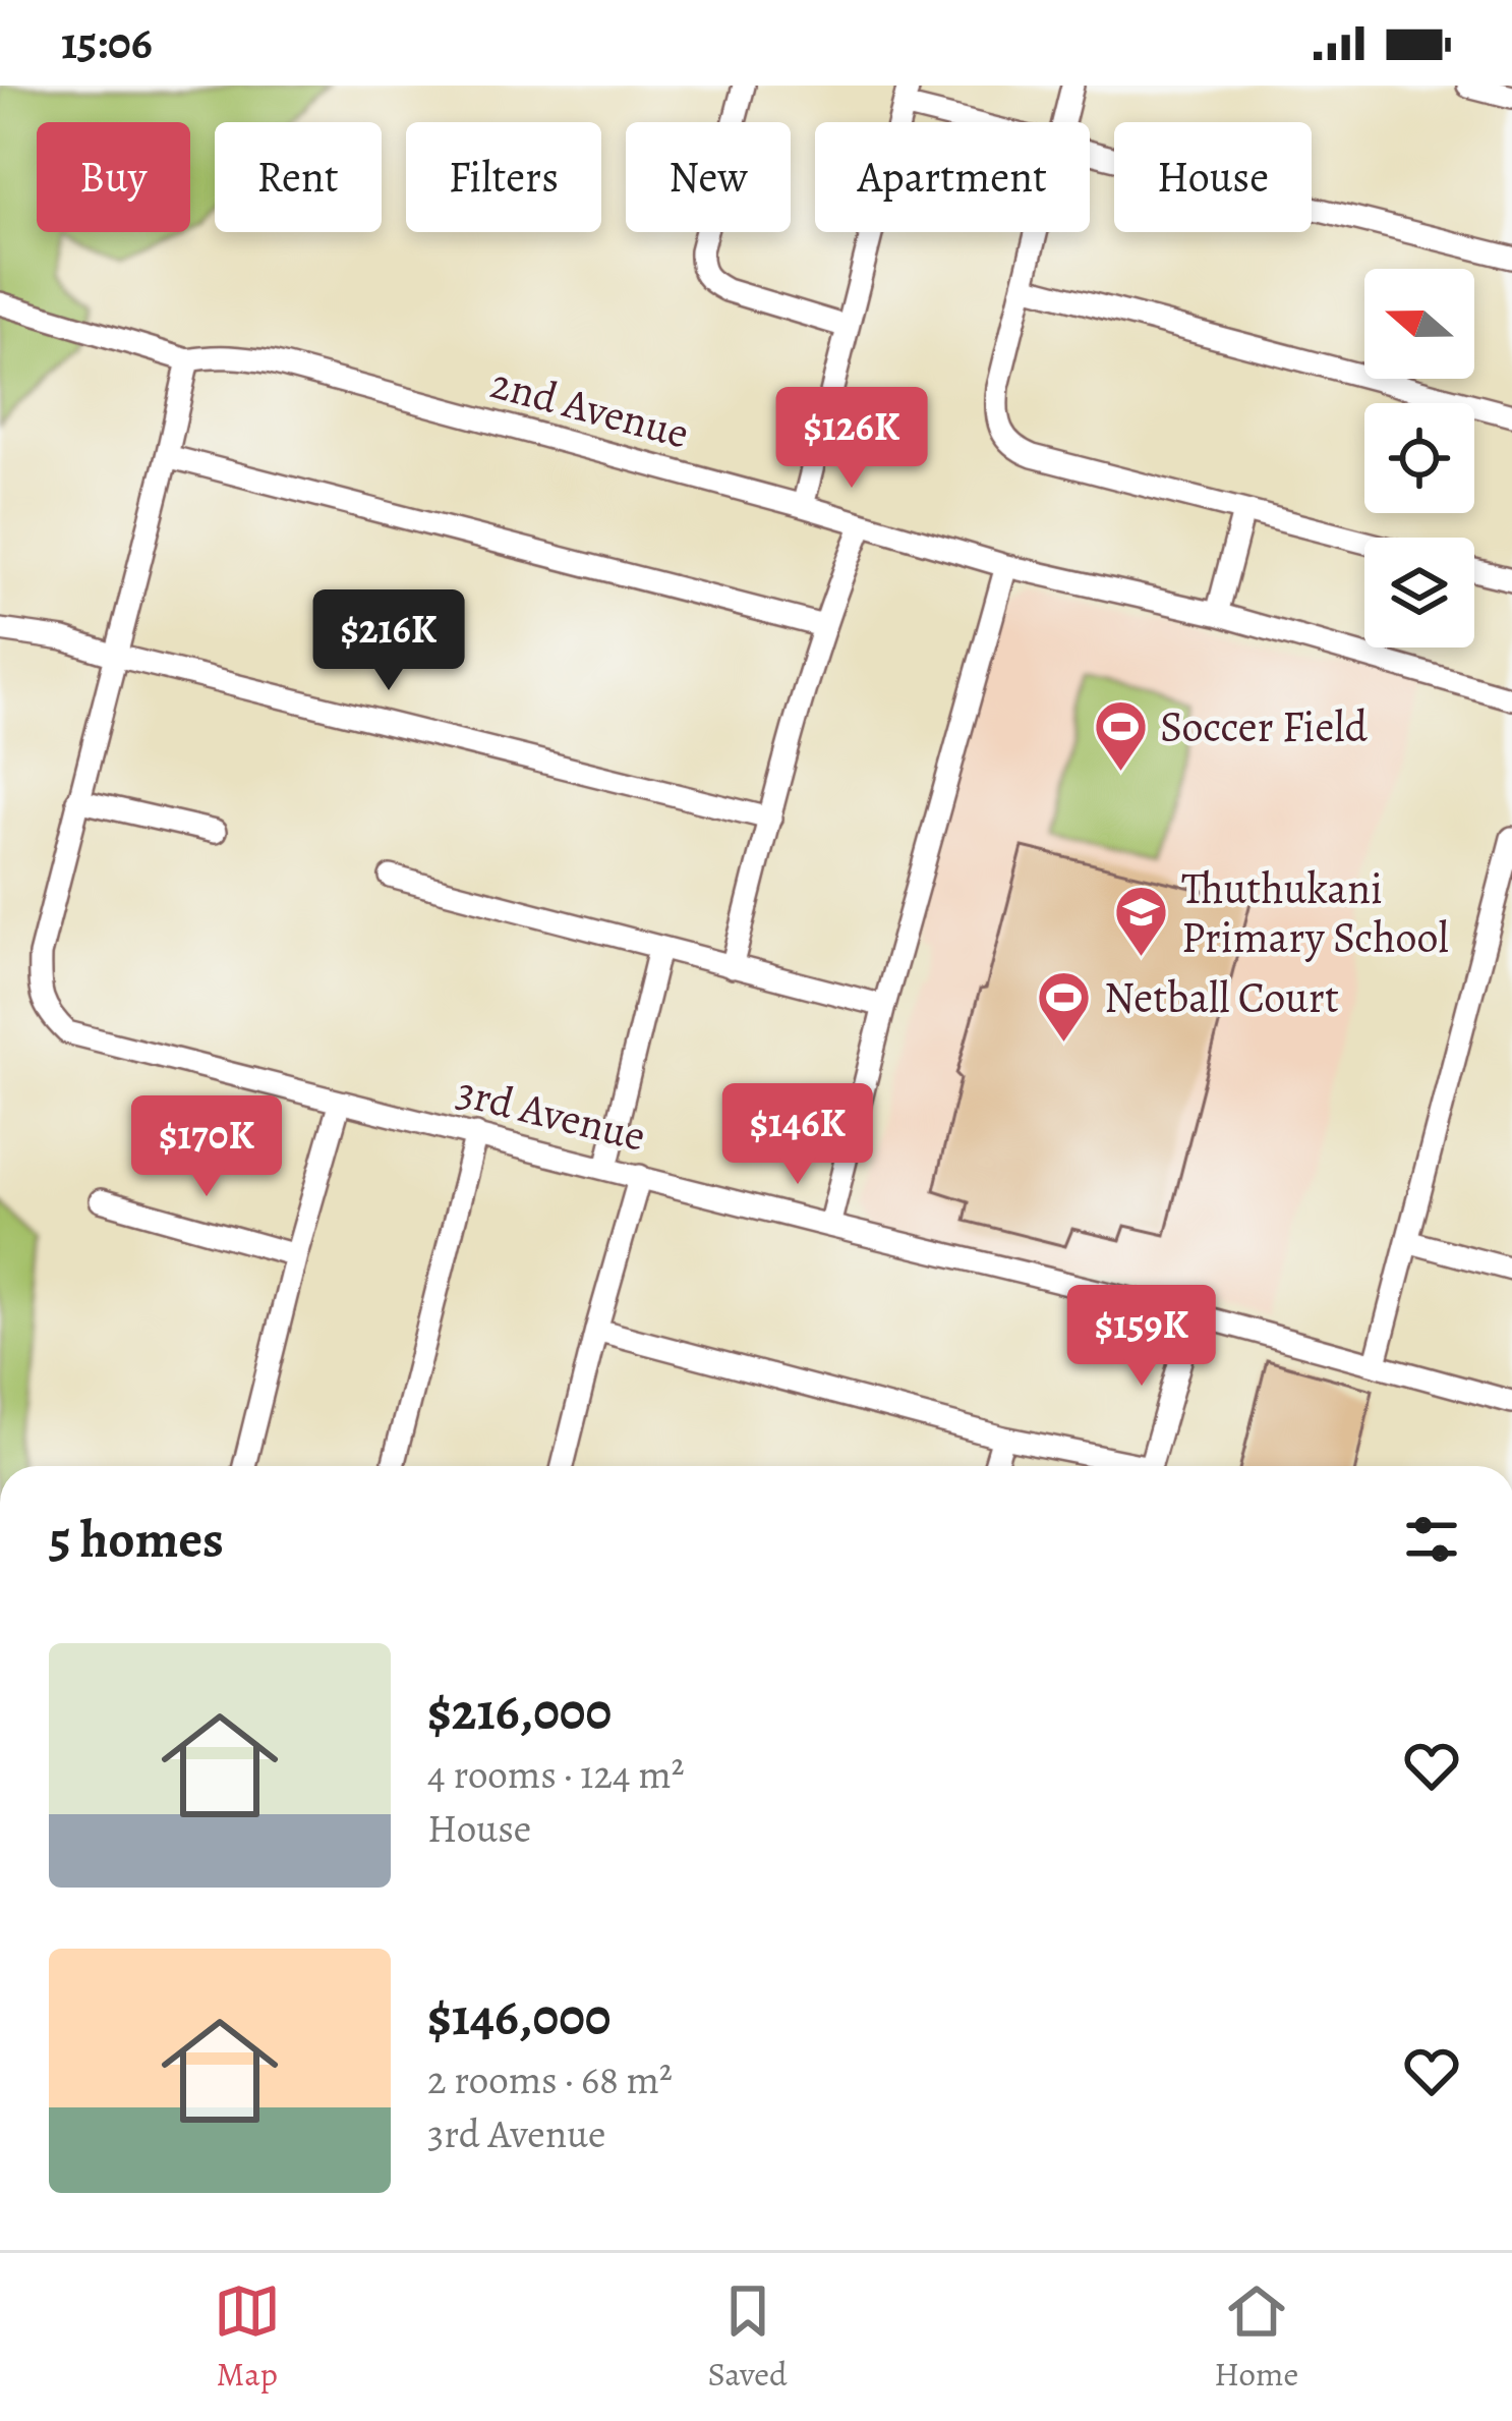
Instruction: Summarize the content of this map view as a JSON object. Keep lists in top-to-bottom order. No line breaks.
{"streets":{"street":["2nd Avenue","3rd Avenue"]},"places":{"sports":["Soccer Field","Netball Court"],"school or university":["Thuthukani Primary School"]},"north":"left","page":{"status":"15:06","chip":["Buy","Rent","Filters","New","Apartment","House"],"price":["$126K","$216K","$146K","$170K","$159K"],"heading":"5 homes","list":[{"name":"$216,000","note":"4 rooms · 124 m² · House"},{"name":"$146,000","note":"2 rooms · 68 m² · 3rd Avenue"}],"tabs":["Map","Saved","Home"]}}
